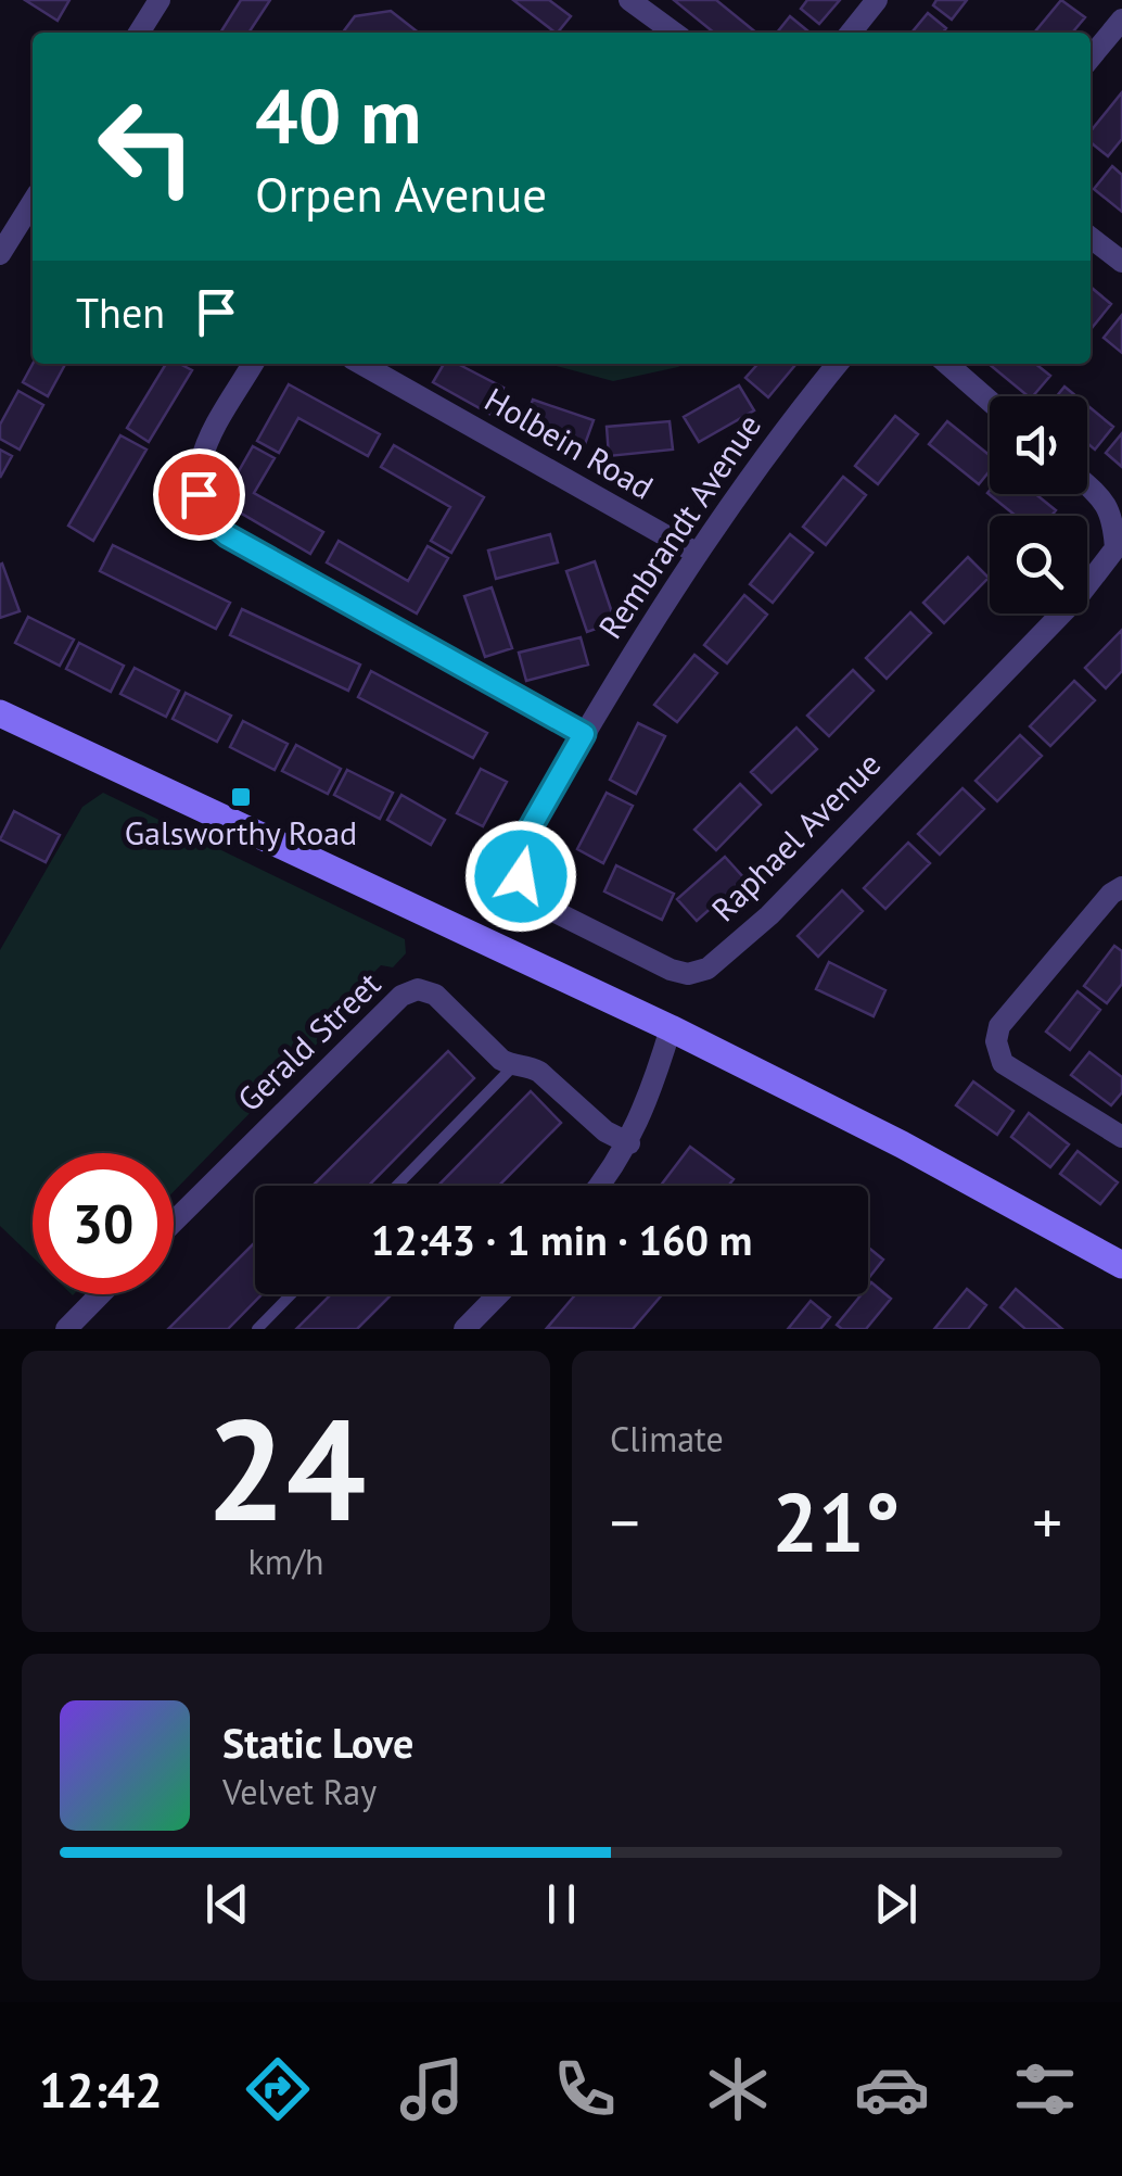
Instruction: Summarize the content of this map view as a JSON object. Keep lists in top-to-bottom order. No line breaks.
{"streets":{"street":["Holbein Road","Rembrandt Avenue","Raphael Avenue","Gerald Street"]},"crossings":[["Holbein Road","Rembrandt Avenue"],["Rembrandt Avenue","Raphael Avenue"]],"places":{"transit":["Galsworthy Road"]},"page":{"turn":["40 m","Orpen Avenue"],"then":"Then","limit":"30","trip":"12:43 · 1 min · 160 m","tile":[["24","km/h"],"Climate"],"heat":["−","21°","+"],"song":["Static Love","Velvet Ray"],"tabs":"12:42"}}
